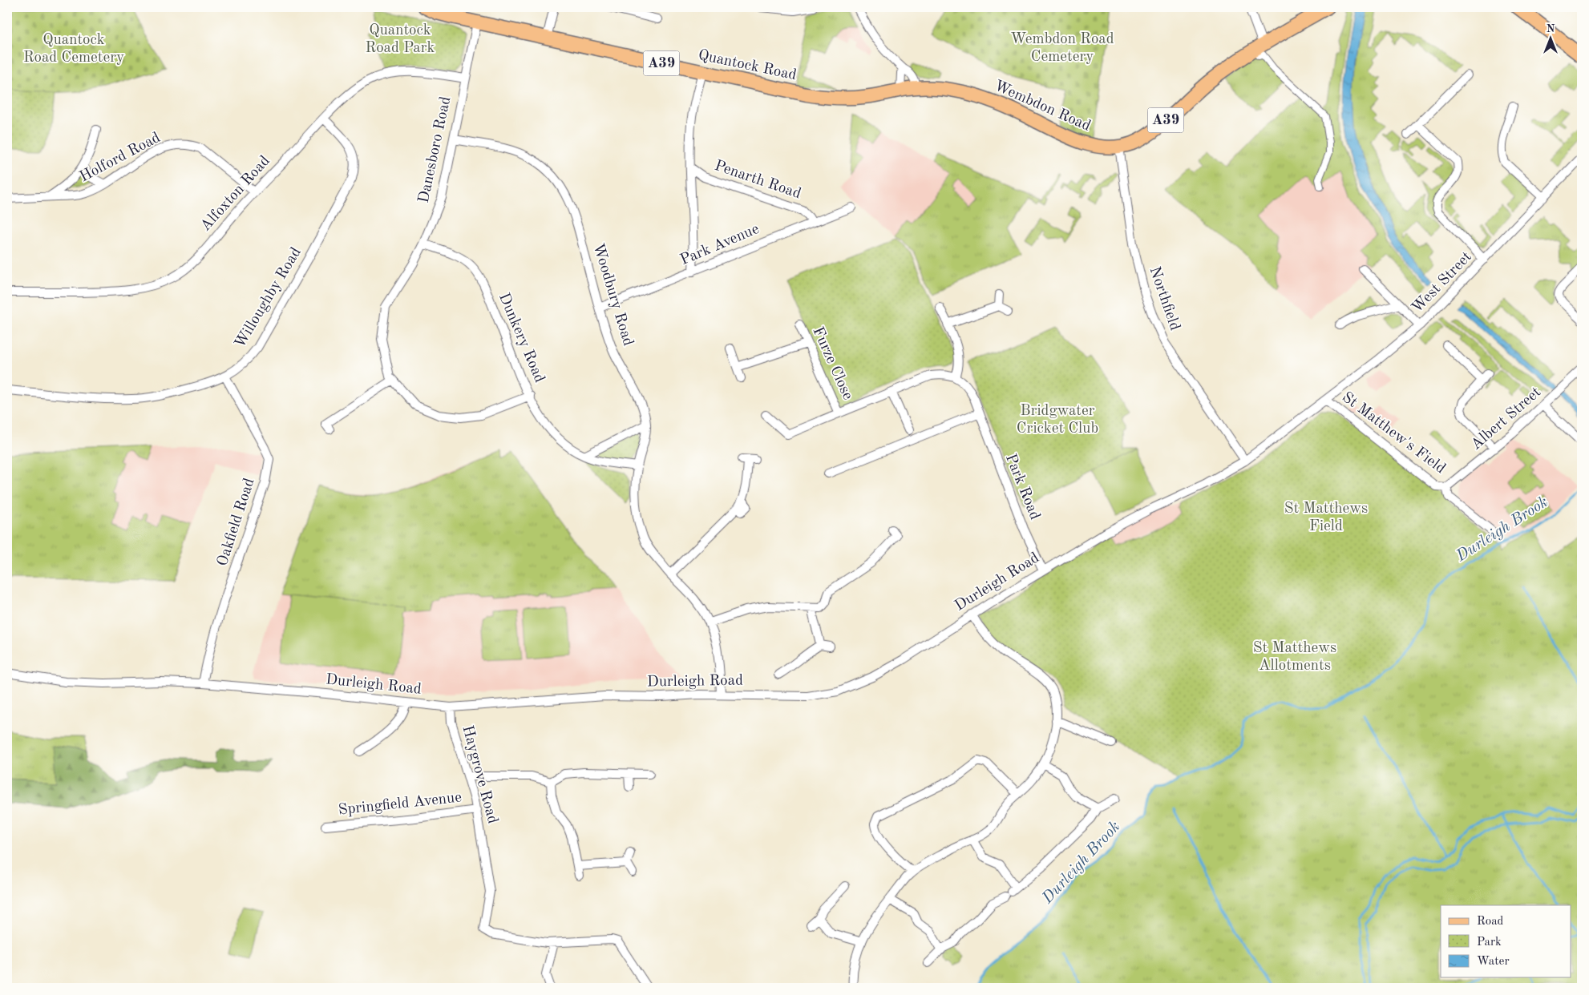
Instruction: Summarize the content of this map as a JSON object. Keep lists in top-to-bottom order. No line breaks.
{"streets":{"main road":["A39","Quantock Road","Wembdon Road"],"street":["Danesboro Road","Holford Road","Penarth Road","Alfoxton Road","Park Avenue","West Street","Woodbury Road","Willoughby Road","Northfield","Dunkery Road","Furze Close","Albert Street","St Matthew's Field","Park Road","Oakfield Road","Durleigh Road","Haygrove Road","Springfield Avenue"]},"crossings":[["Quantock Road","Wembdon Road"],["Quantock Road","Danesboro Road"],["Wembdon Road","Northfield"],["Danesboro Road","Alfoxton Road"],["Danesboro Road","Woodbury Road"],["Danesboro Road","Dunkery Road"],["Holford Road","Alfoxton Road"],["Penarth Road","Park Avenue"],["Alfoxton Road","Willoughby Road"],["Park Avenue","Woodbury Road"],["West Street","St Matthew's Field"],["West Street","Durleigh Road"],["Woodbury Road","Dunkery Road"],["Woodbury Road","Durleigh Road"],["Willoughby Road","Oakfield Road"],["Northfield","Durleigh Road"],["Furze Close","Park Road"],["Albert Street","St Matthew's Field"],["Park Road","Durleigh Road"],["Oakfield Road","Durleigh Road"],["Durleigh Road","Haygrove Road"],["Haygrove Road","Springfield Avenue"]],"water":["Durleigh Brook"],"parks":["Quantock Road Park","Wembdon Road Cemetery","Quantock Road Cemetery","Bridgwater Cricket Club","St Matthews Field","St Matthews Allotments"],"legend":["Road","Park","Water"],"north":"top"}
